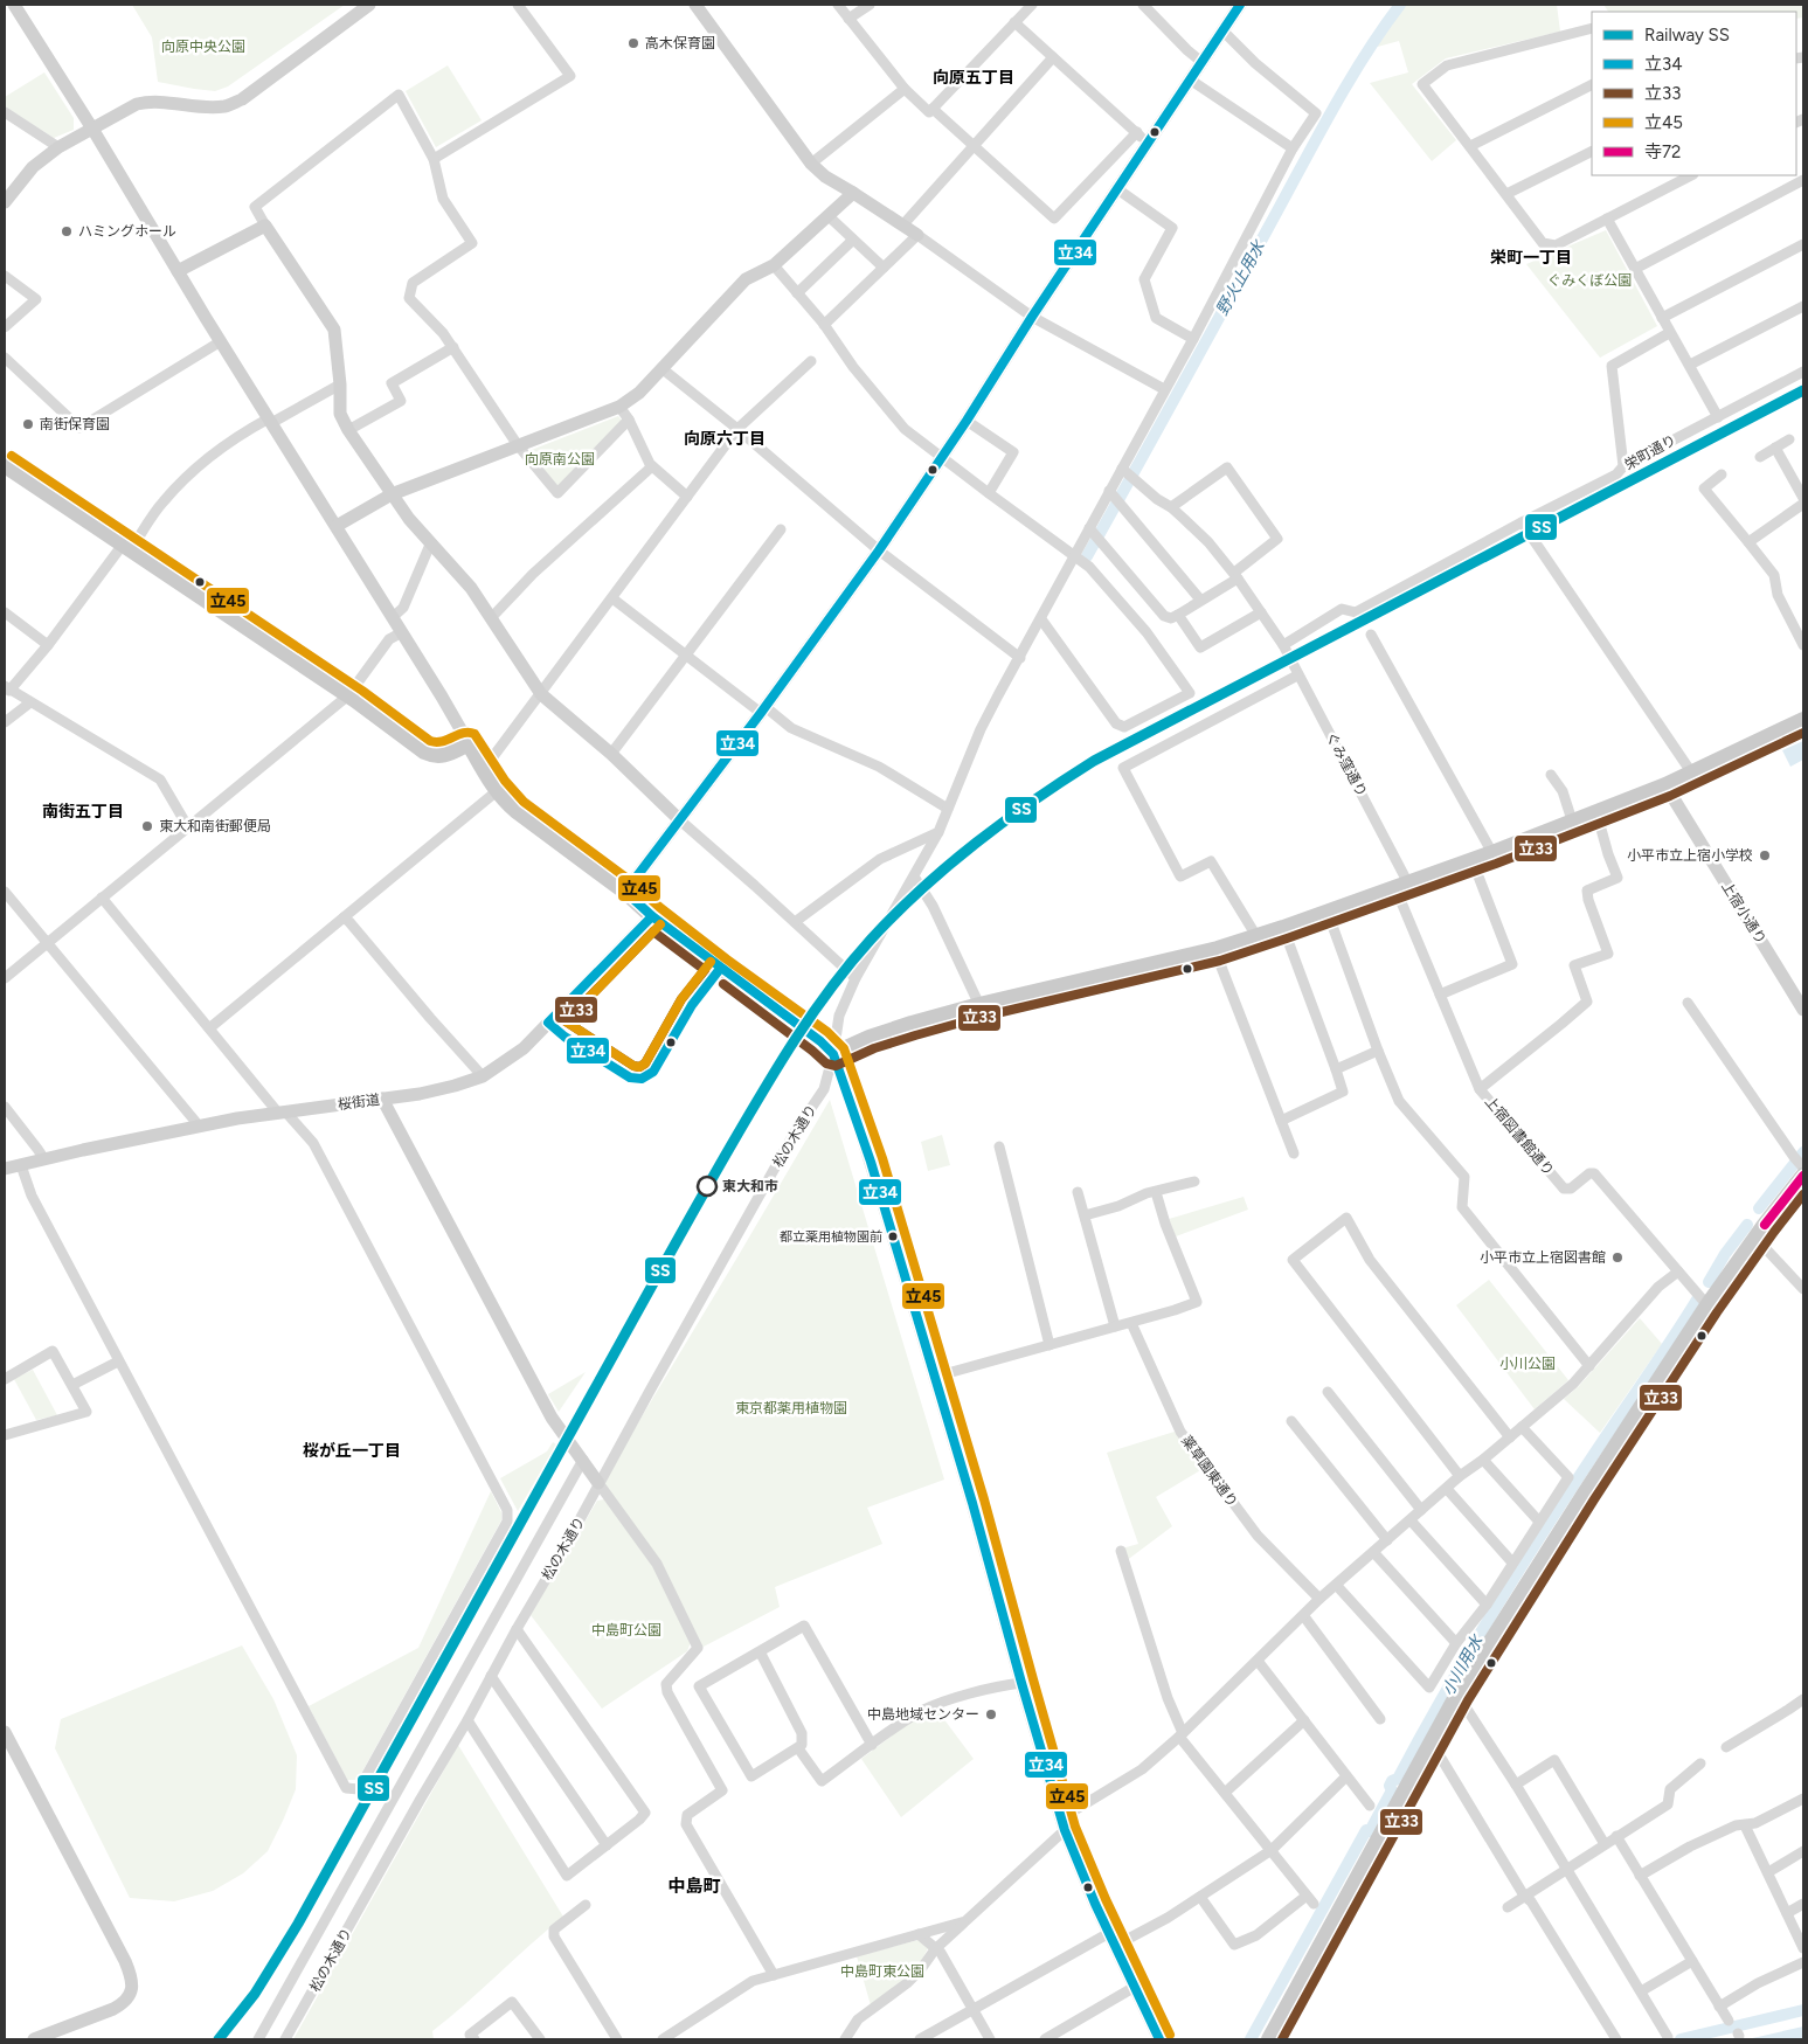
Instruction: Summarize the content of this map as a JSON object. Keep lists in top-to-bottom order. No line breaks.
{"streets":{"street":["栄町通り","ぐみ窪通り","上宿小通り","桜街道","松の木通り","上宿図書館通り","薬草園東通り"]},"crossings":[["栄町通り","ぐみ窪通り"],["ぐみ窪通り","松の木通り"],["ぐみ窪通り","上宿図書館通り"]],"districts":["向原五丁目","栄町一丁目","向原六丁目","南街五丁目","桜が丘一丁目","中島町"],"water":["野火止用水","小川用水"],"parks":["向原中央公園","ぐみくぼ公園","向原南公園","小川公園","東京都薬用植物園","中島町公園","中島町東公園"],"places":["高木保育園","ハミングホール","南街保育園","東大和南街郵便局","小平市立上宿小学校","東大和市","都立薬用植物園前","小平市立上宿図書館","中島地域センター"],"lines":["transit line 立34","rail line SS","transit line 立45","transit line 立33","transit line 寺72"],"legend":["Railway SS","立34","立33","立45","寺72"]}
